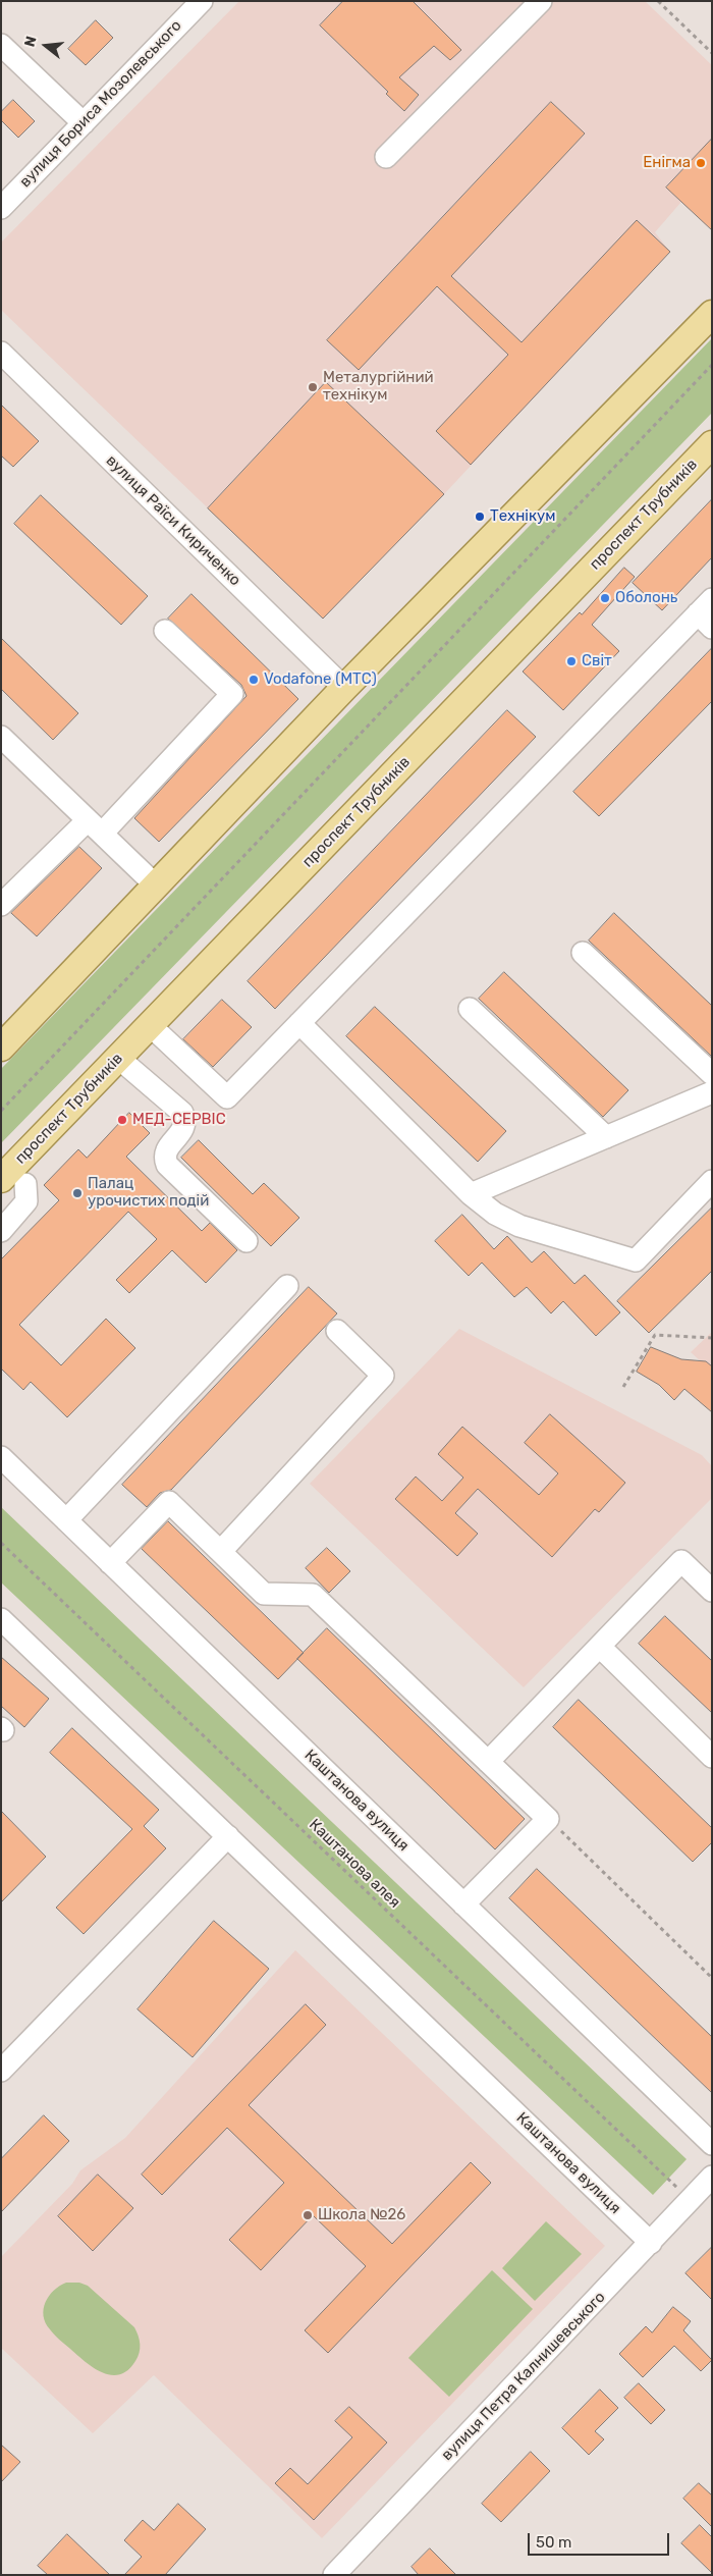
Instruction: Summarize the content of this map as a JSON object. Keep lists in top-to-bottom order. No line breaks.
{"streets":{"main road":["проспект Трубників"],"street":["вулиця Бориса Мозолевського","вулиця Раїси Кириченко","Каштанова вулиця","вулиця Петра Калнишевського"],"path":["Каштанова алея"]},"crossings":[["Каштанова вулиця","вулиця Петра Калнишевського"],["Каштанова алея","вулиця Петра Калнишевського"]],"places":["Енігма","Металургійний технікум","Технікум","Оболонь","Світ","Vodafone (МТС)","МЕД-СЕРВІС","Палац урочистих подій","Школа №26"],"scale_bar":"50 m","north":"left"}
